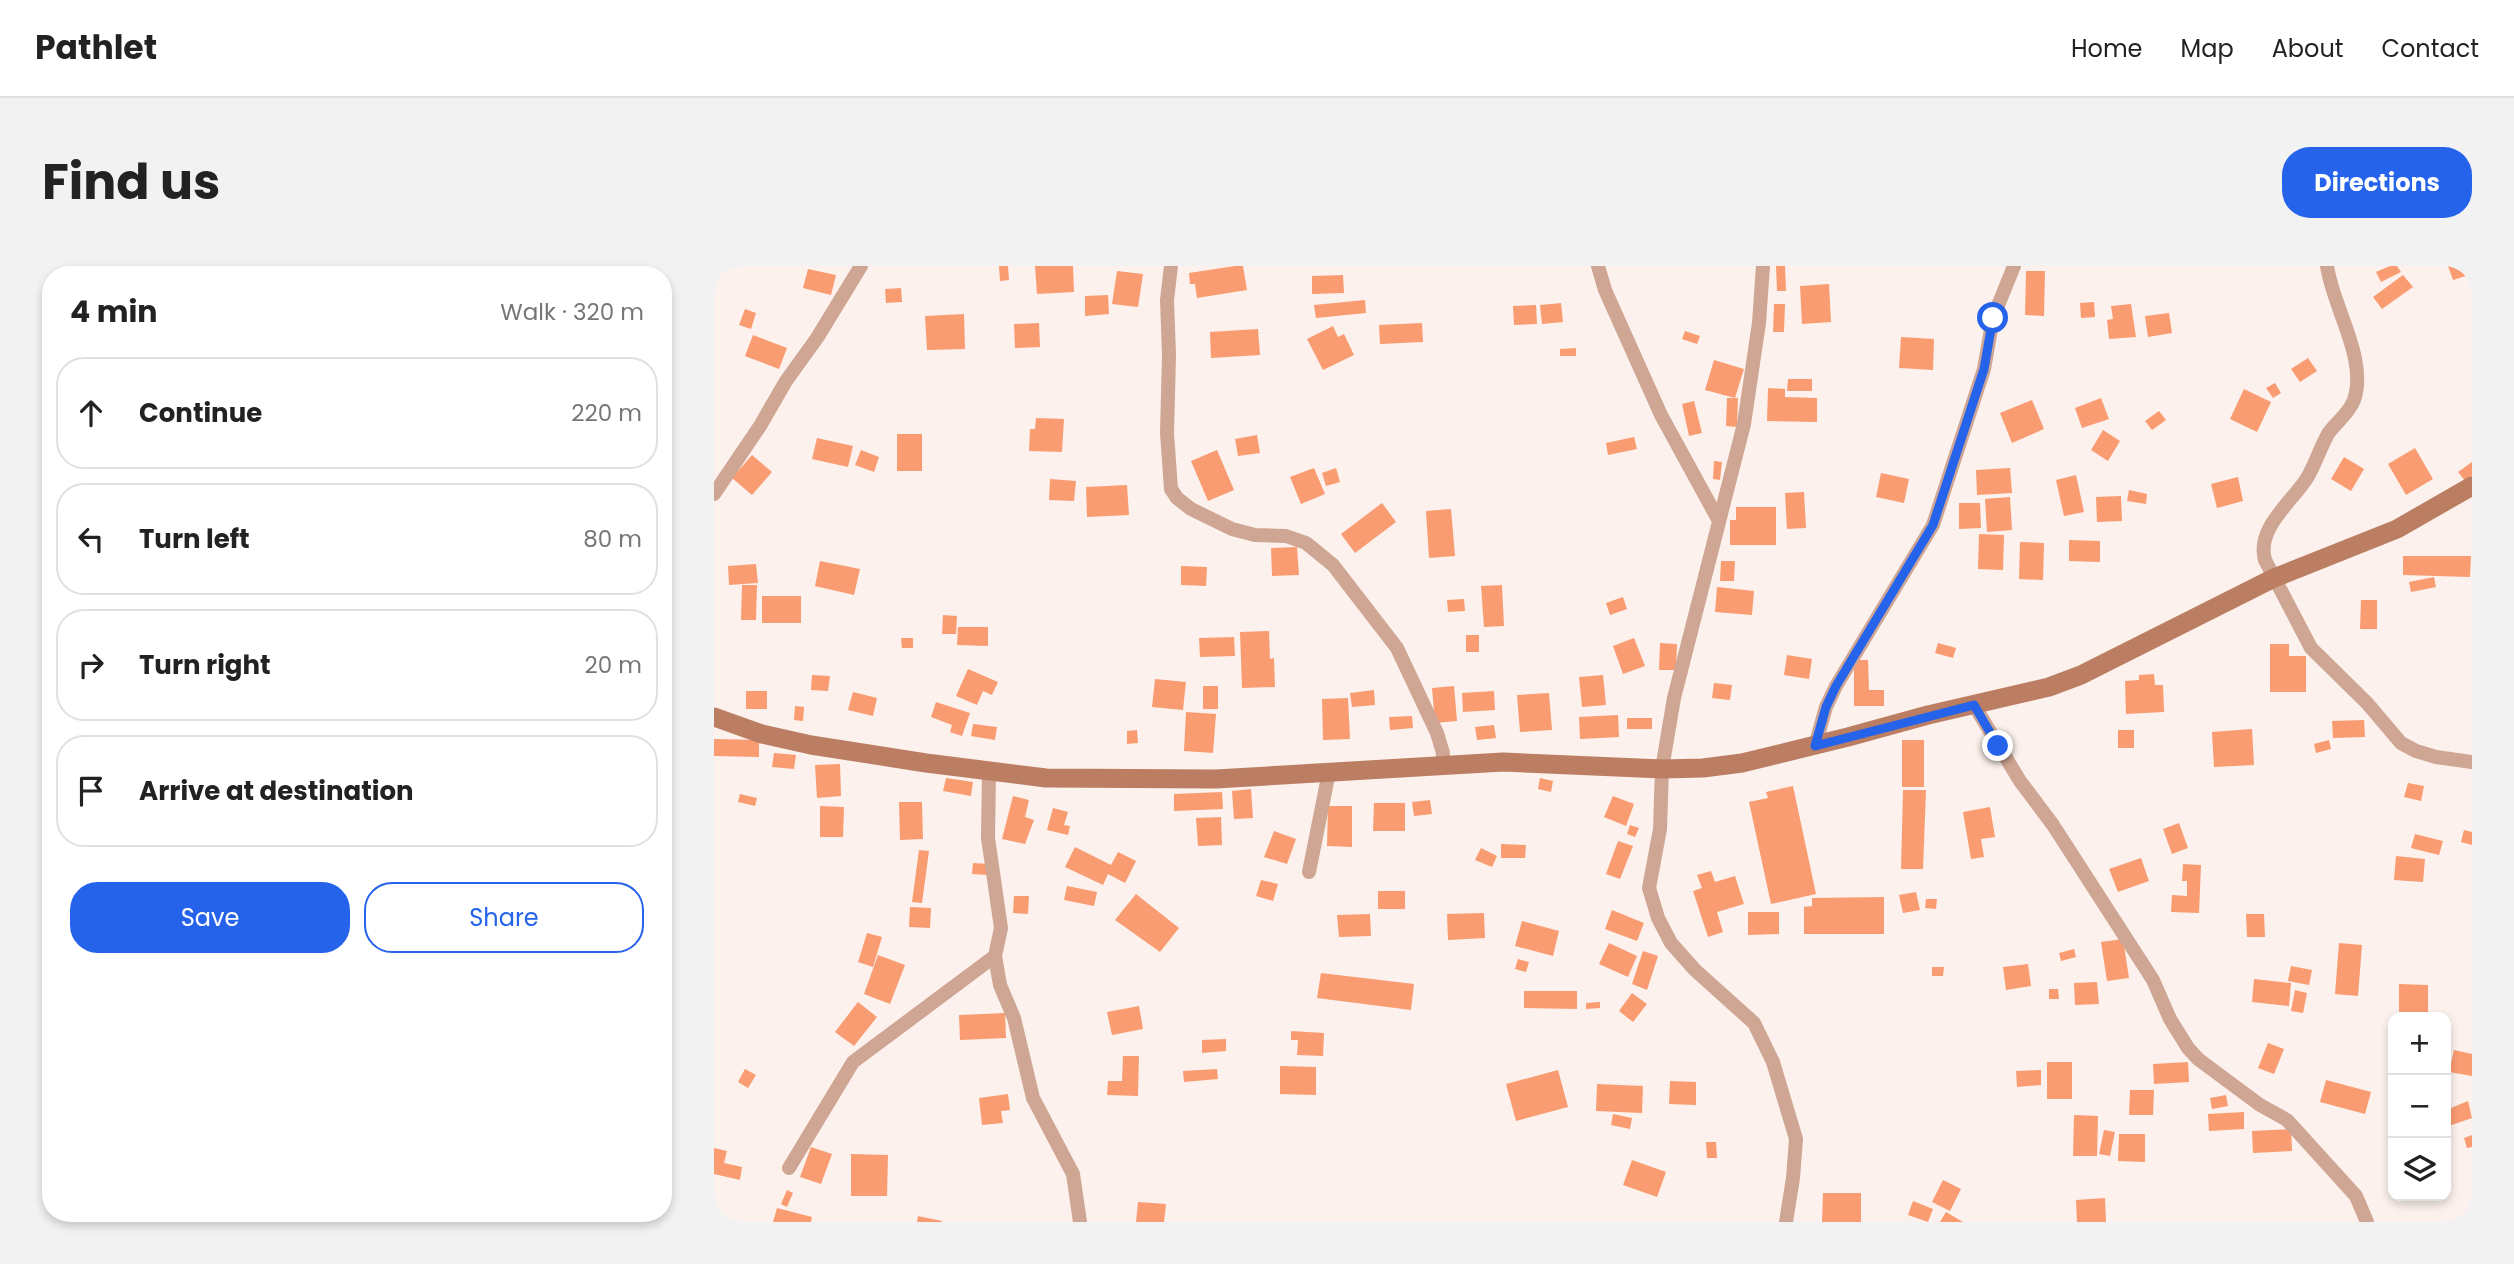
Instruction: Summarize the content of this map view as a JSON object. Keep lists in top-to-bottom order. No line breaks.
{"page":{"header":"Pathlet","nav":["Home","Map","About","Contact"],"title":"Find us","buttons":["Directions",["Save","Share"]],"heading":["4 min","Walk · 320 m"],"list":[["Continue","220 m"],["Turn left","80 m"],["Turn right","20 m"],"Arrive at destination"],"map_buttons":["+","−"]}}
